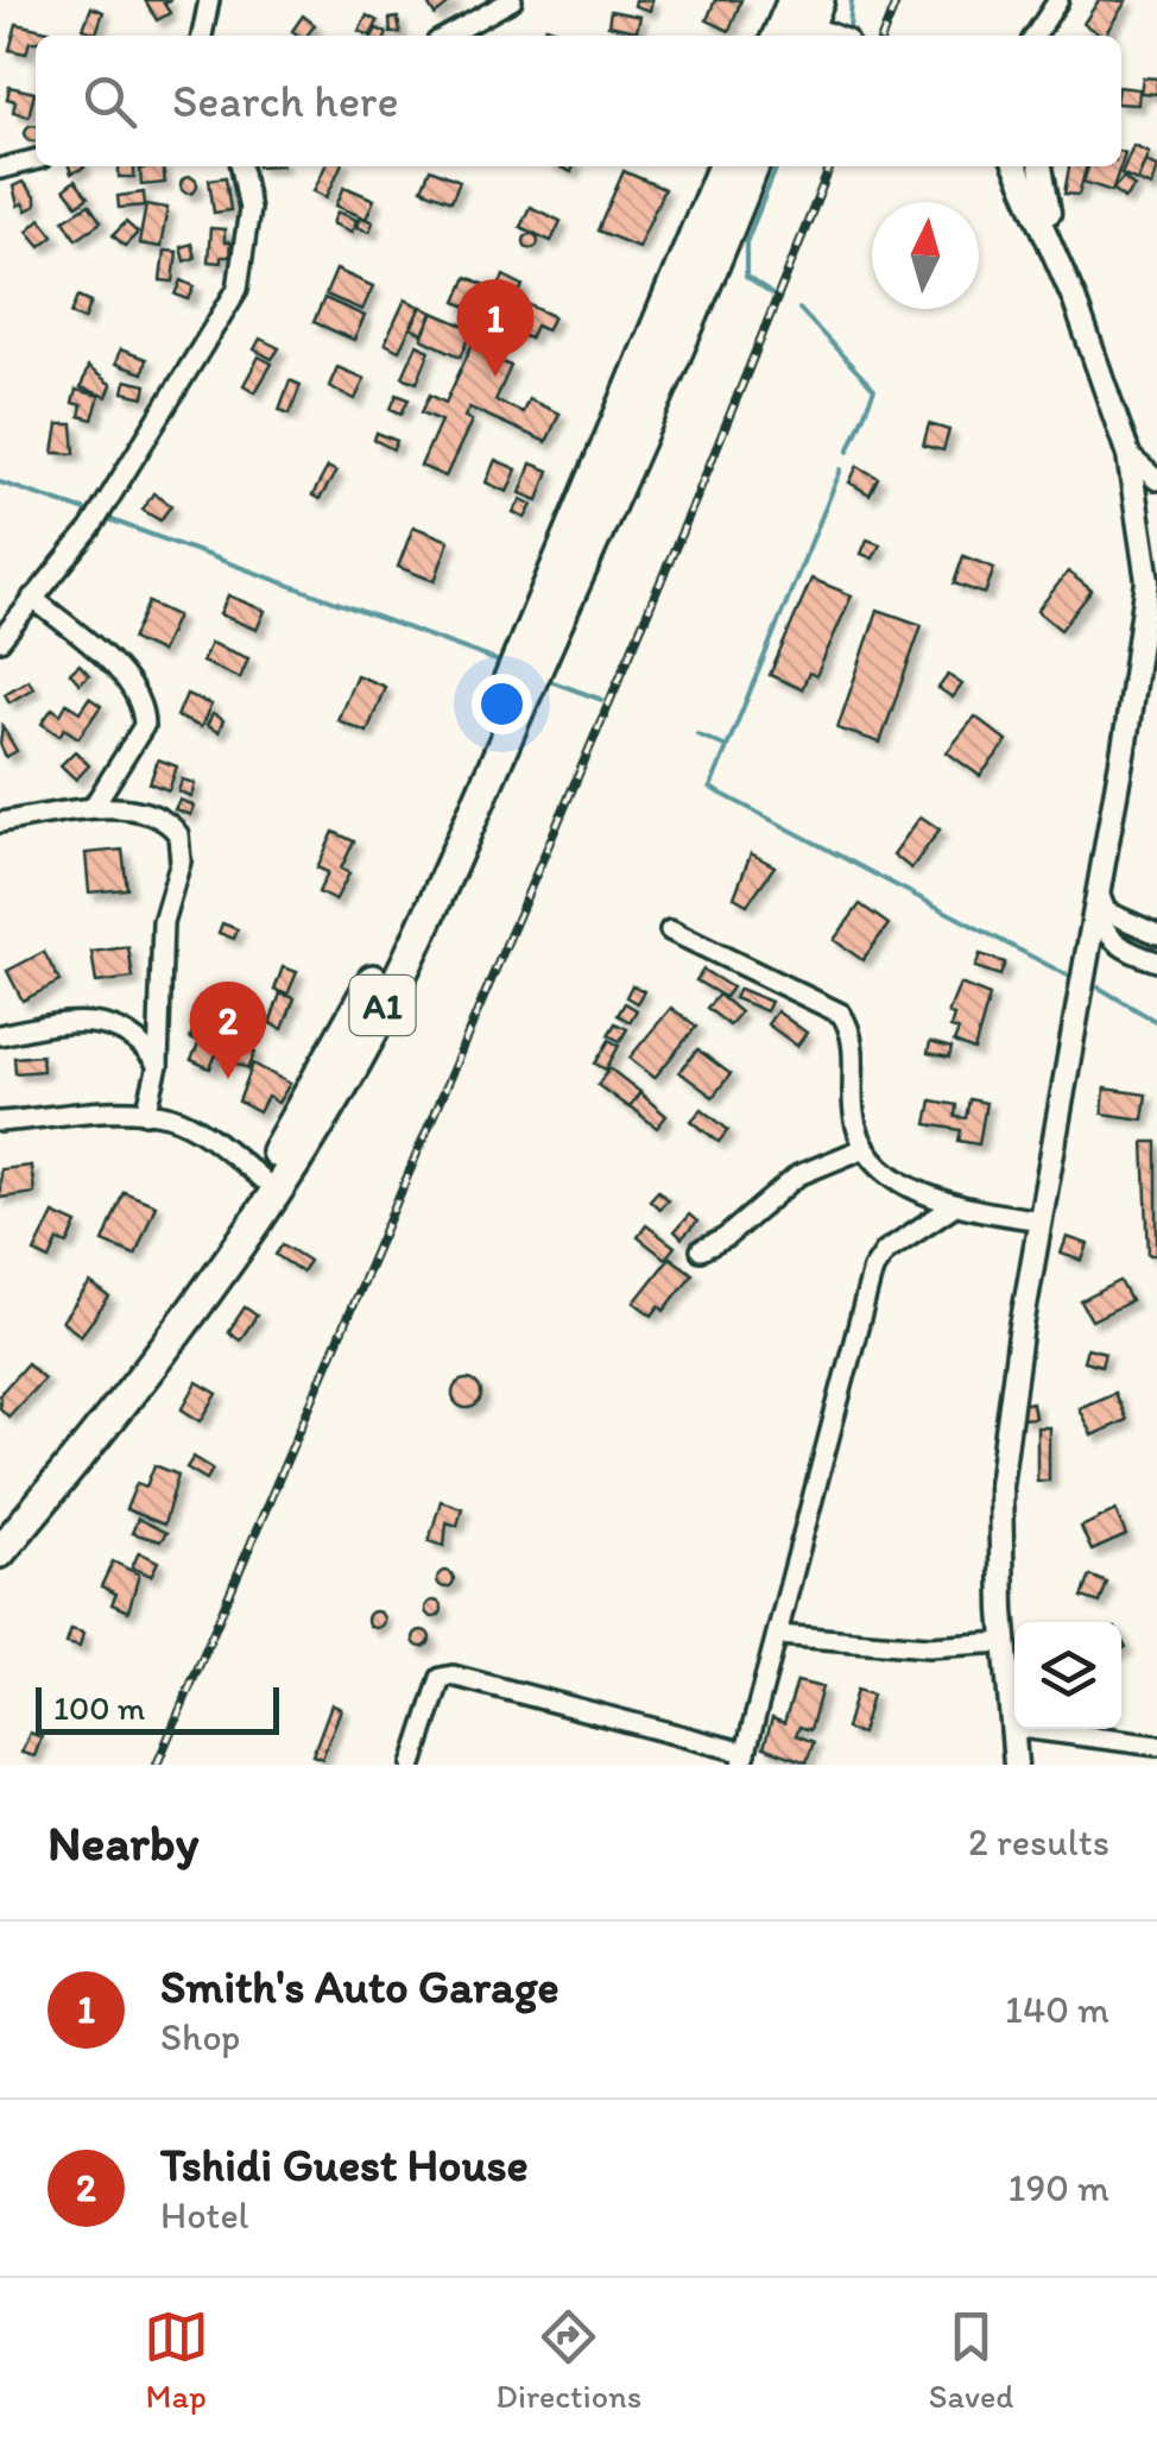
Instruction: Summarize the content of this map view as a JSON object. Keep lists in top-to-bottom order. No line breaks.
{"streets":{"highway":["A1"]},"scale_bar":"100 m","north":"top","page":{"search":"Search here","pins":["1","2"],"scale":"100 m","heading":["Nearby","2 results"],"list":[{"mark":"1","name":"Smith's Auto Garage","note":"Shop","value":"140 m"},{"mark":"2","name":"Tshidi Guest House","note":"Hotel","value":"190 m"}],"nav":["Map","Directions","Saved"]}}
